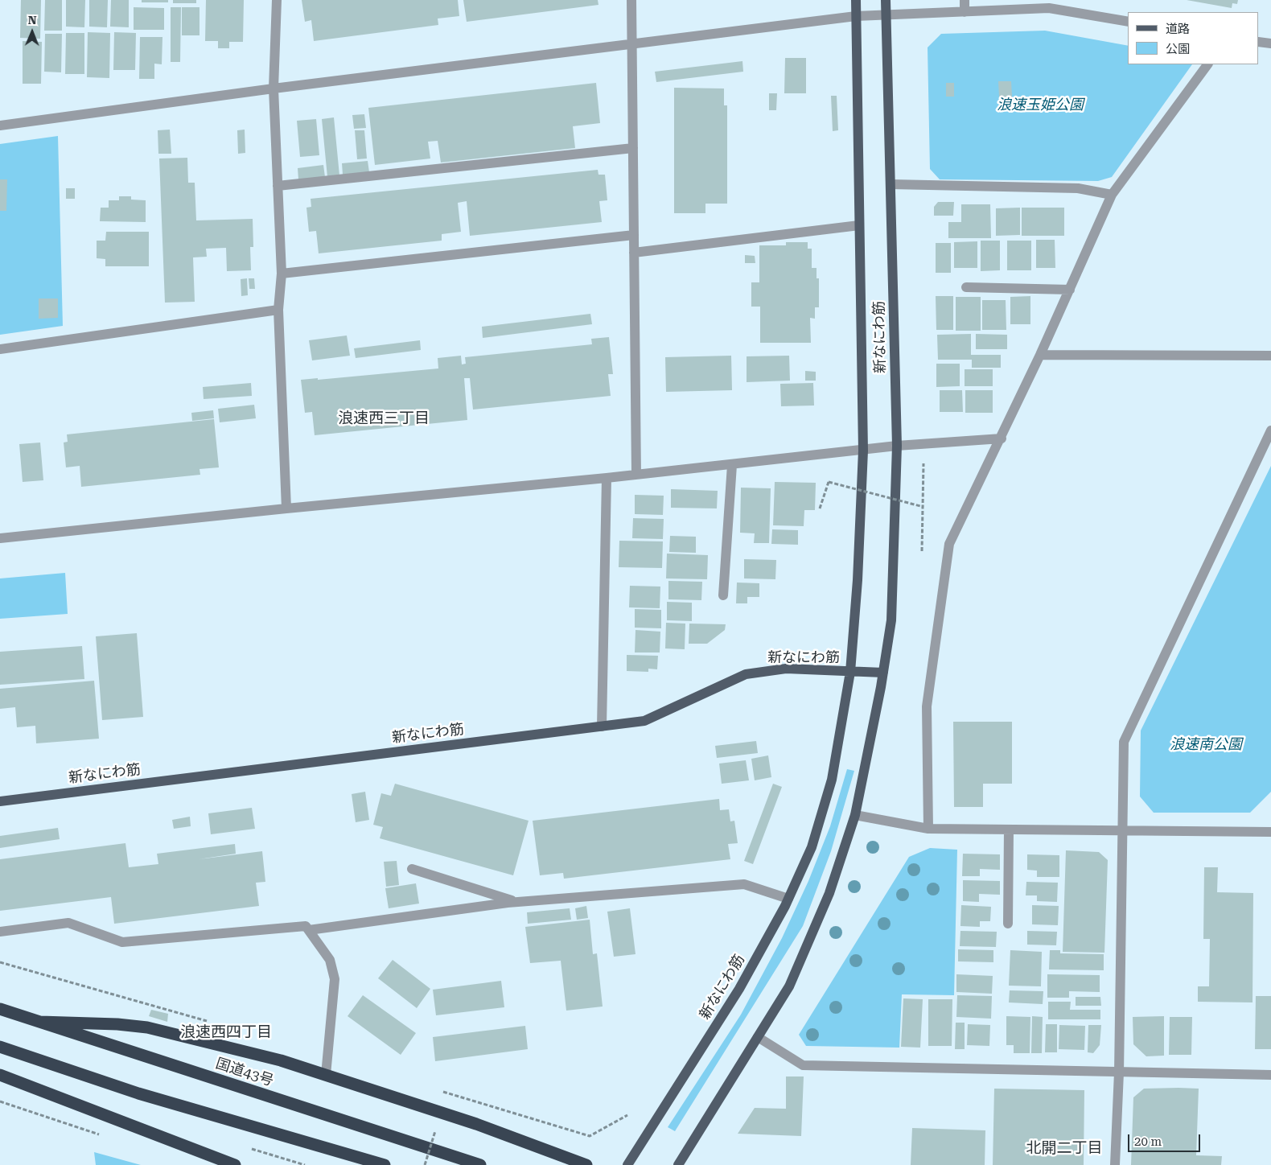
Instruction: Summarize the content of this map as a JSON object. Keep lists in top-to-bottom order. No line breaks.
{"streets":{"highway":["国道43号"],"main road":["新なにわ筋"]},"districts":["浪速西三丁目","浪速西四丁目","北開二丁目"],"parks":["浪速玉姫公園","浪速南公園"],"legend":["道路","公園"],"scale_bar":"20 m","north":"top"}
